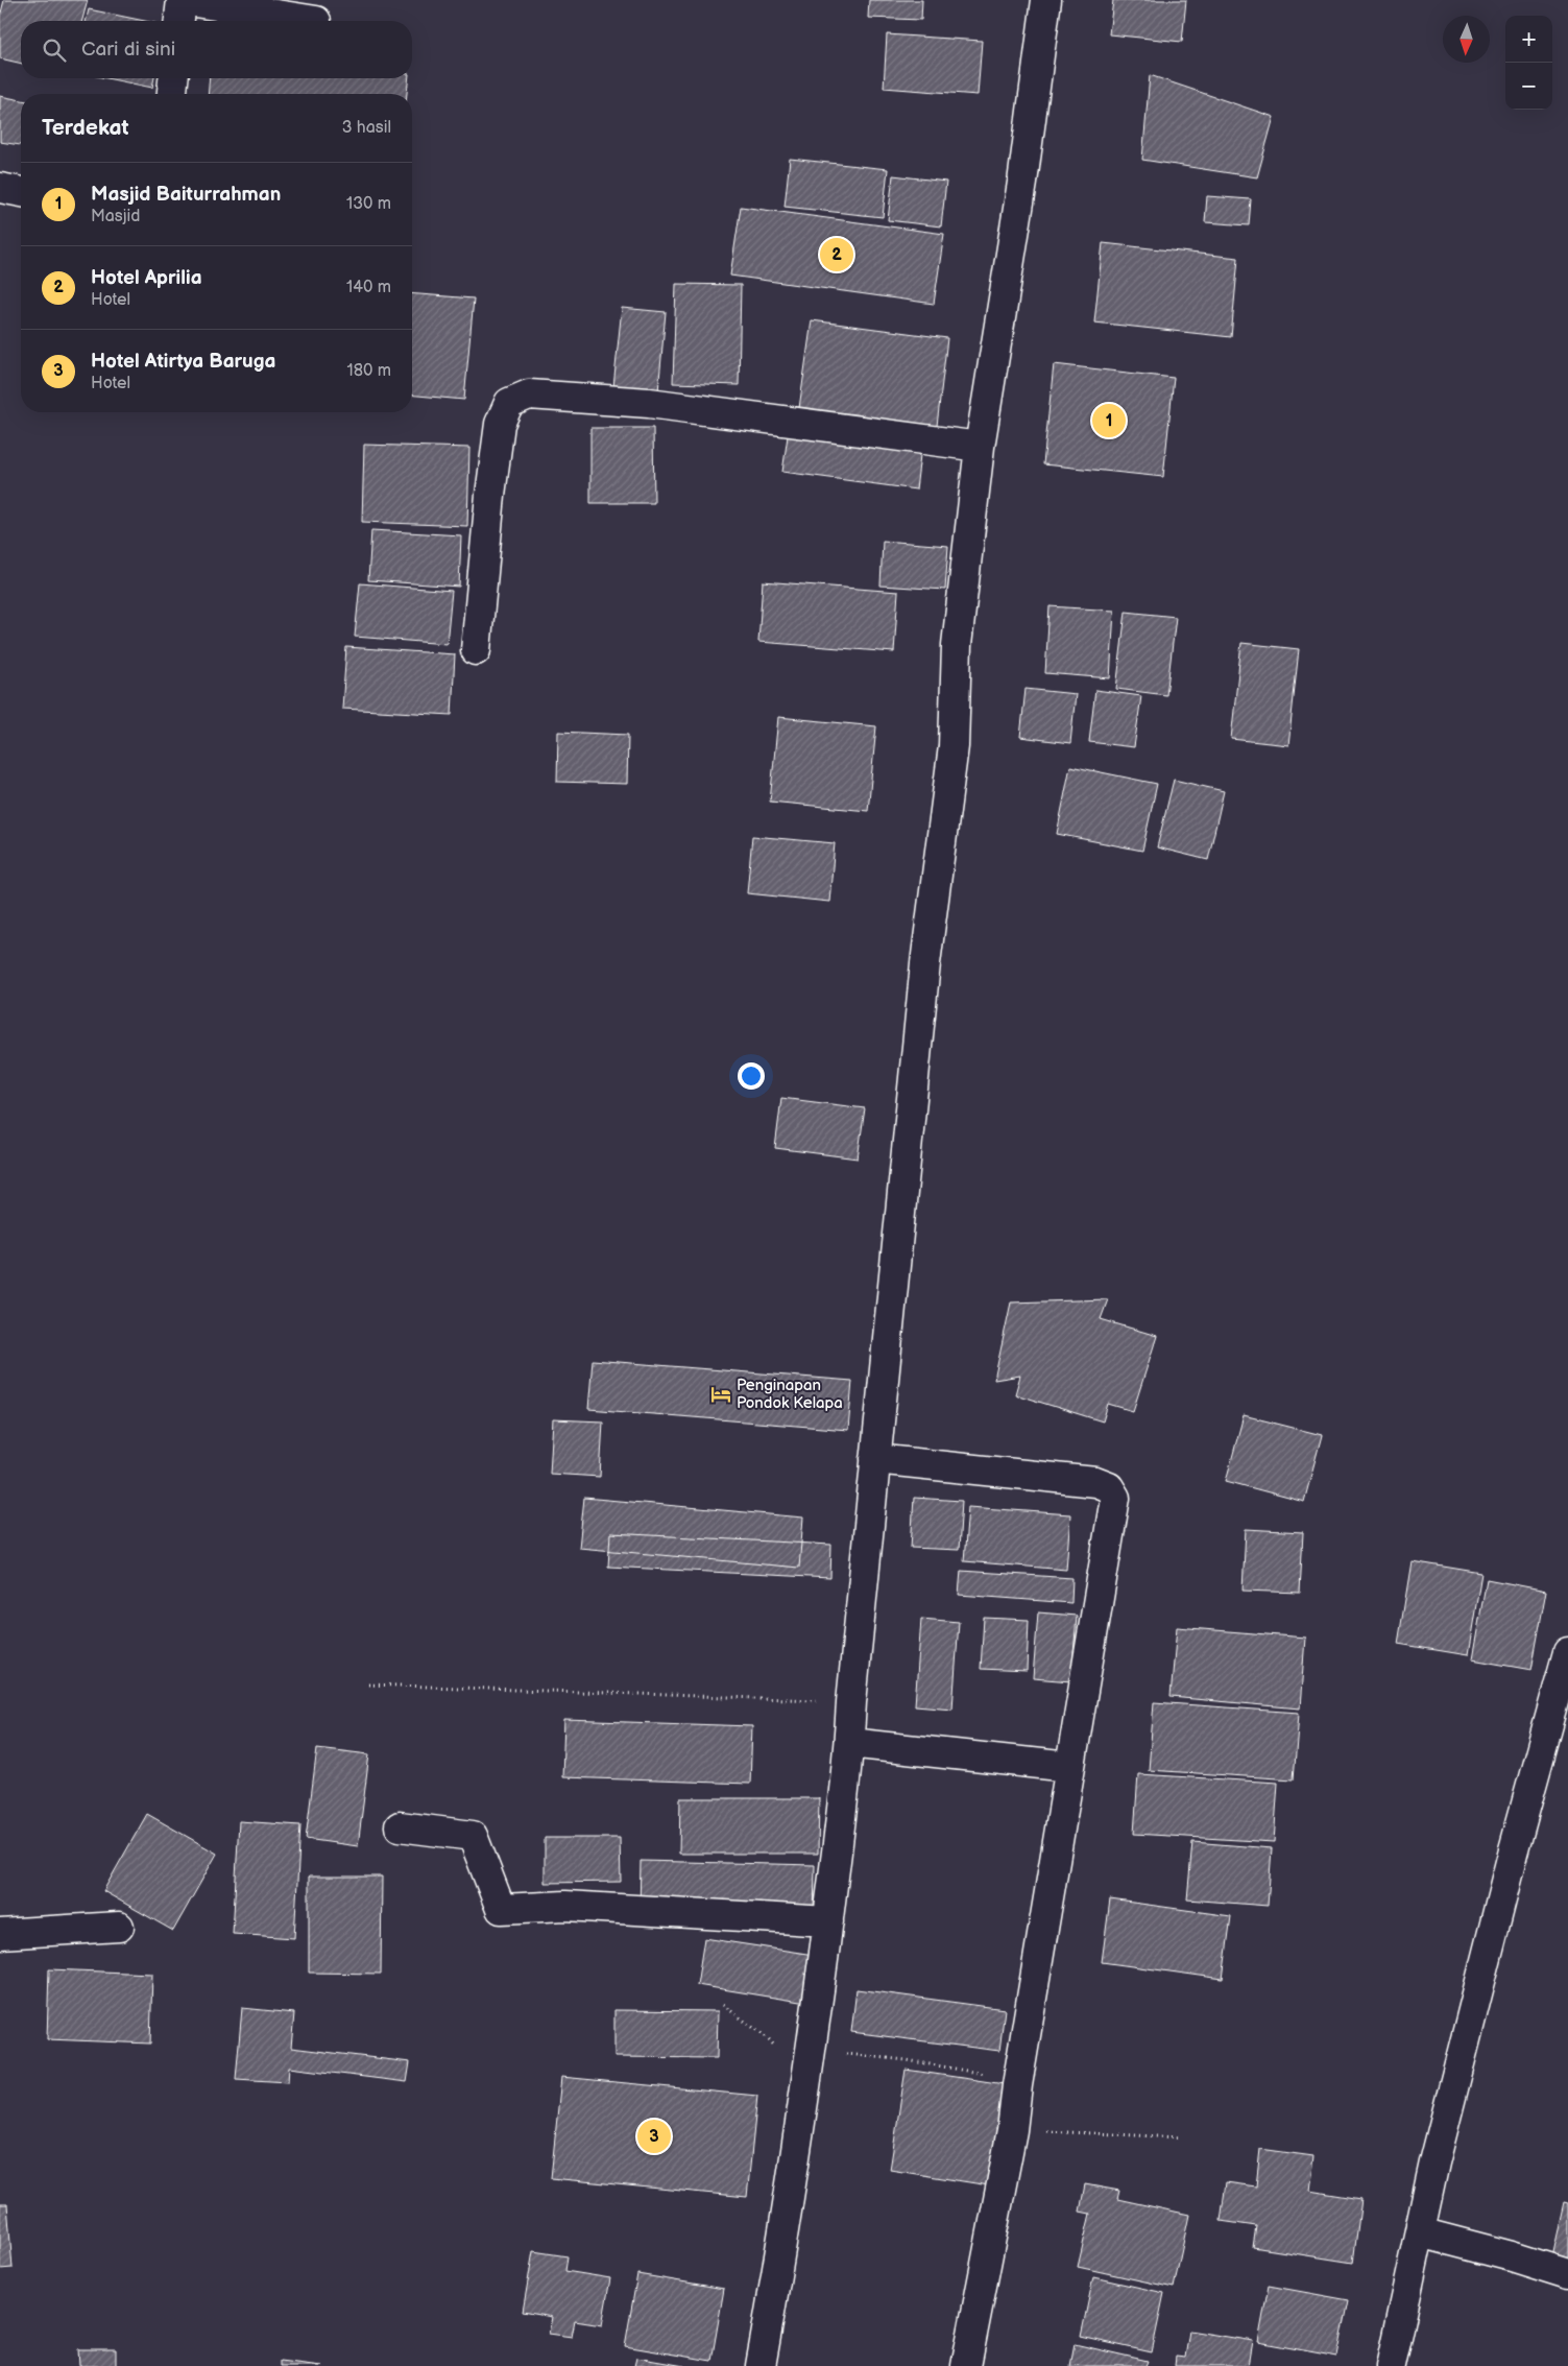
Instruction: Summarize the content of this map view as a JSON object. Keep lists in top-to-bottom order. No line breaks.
{"places":{"hotel":["Penginapan Pondok Kelapa"]},"north":"bottom","page":{"map_buttons":["+","−"],"search":"Cari di sini","heading":["Terdekat","3 hasil"],"list":[{"mark":"1","name":"Masjid Baiturrahman","note":"Masjid","value":"130 m"},{"mark":"2","name":"Hotel Aprilia","note":"Hotel","value":"140 m"},{"mark":"3","name":"Hotel Atirtya Baruga","note":"Hotel","value":"180 m"}],"pins":["2","1","3"]}}
